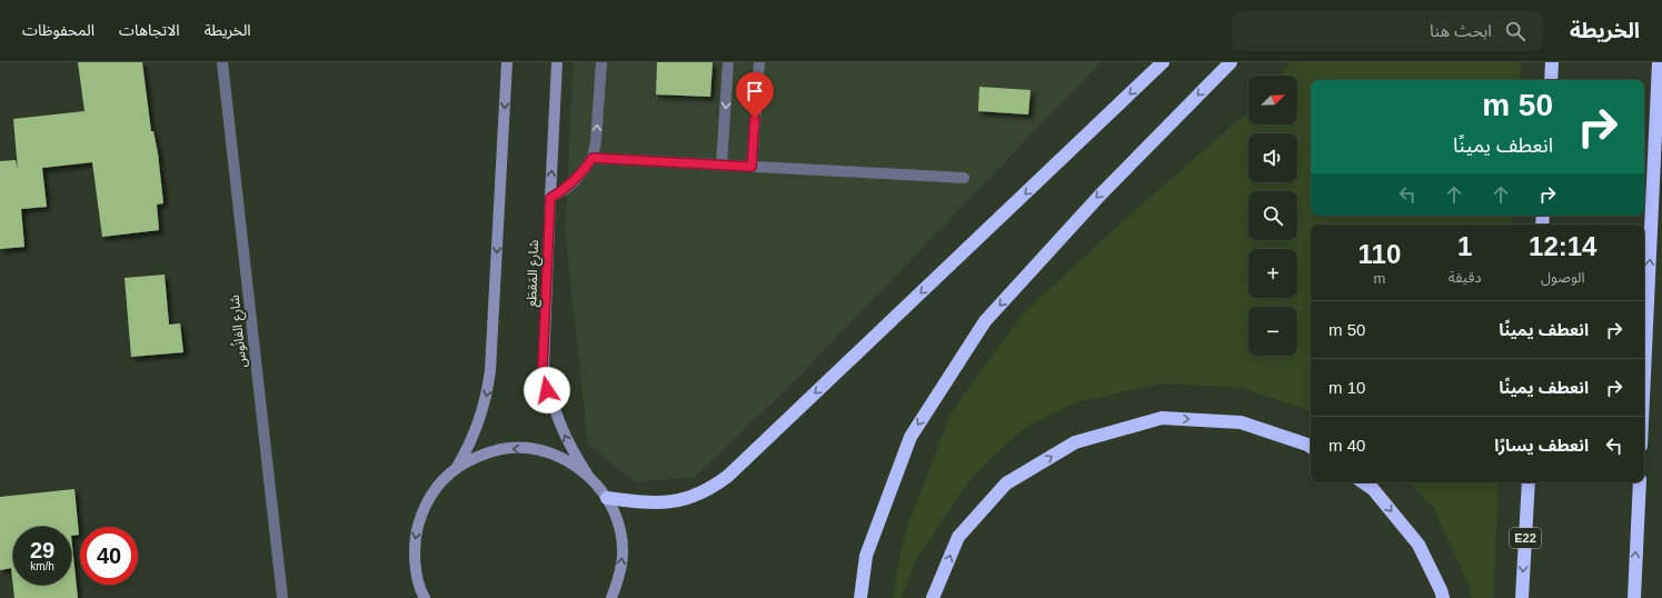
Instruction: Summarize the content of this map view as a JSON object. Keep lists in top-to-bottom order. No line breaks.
{"streets":{"highway":["E22"],"street":["شارع المَقطَع","شارع الفانُوس"]},"north":"top right","page":{"header":"الخريطة","search":"ابحث هنا","nav":["الخريطة","الاتجاهات","المحفوظات"],"map_buttons":["+","−"],"turn":["50 m","انعطف يمينًا"],"eta":["12:14","الوصول","1","دقيقة","110","m"],"list":[{"name":"انعطف يمينًا","value":"50 m"},{"name":"انعطف يمينًا","value":"10 m"},{"name":"انعطف يسارًا","value":"40 m"}],"speed":"29 km/h","limit":"40"}}
